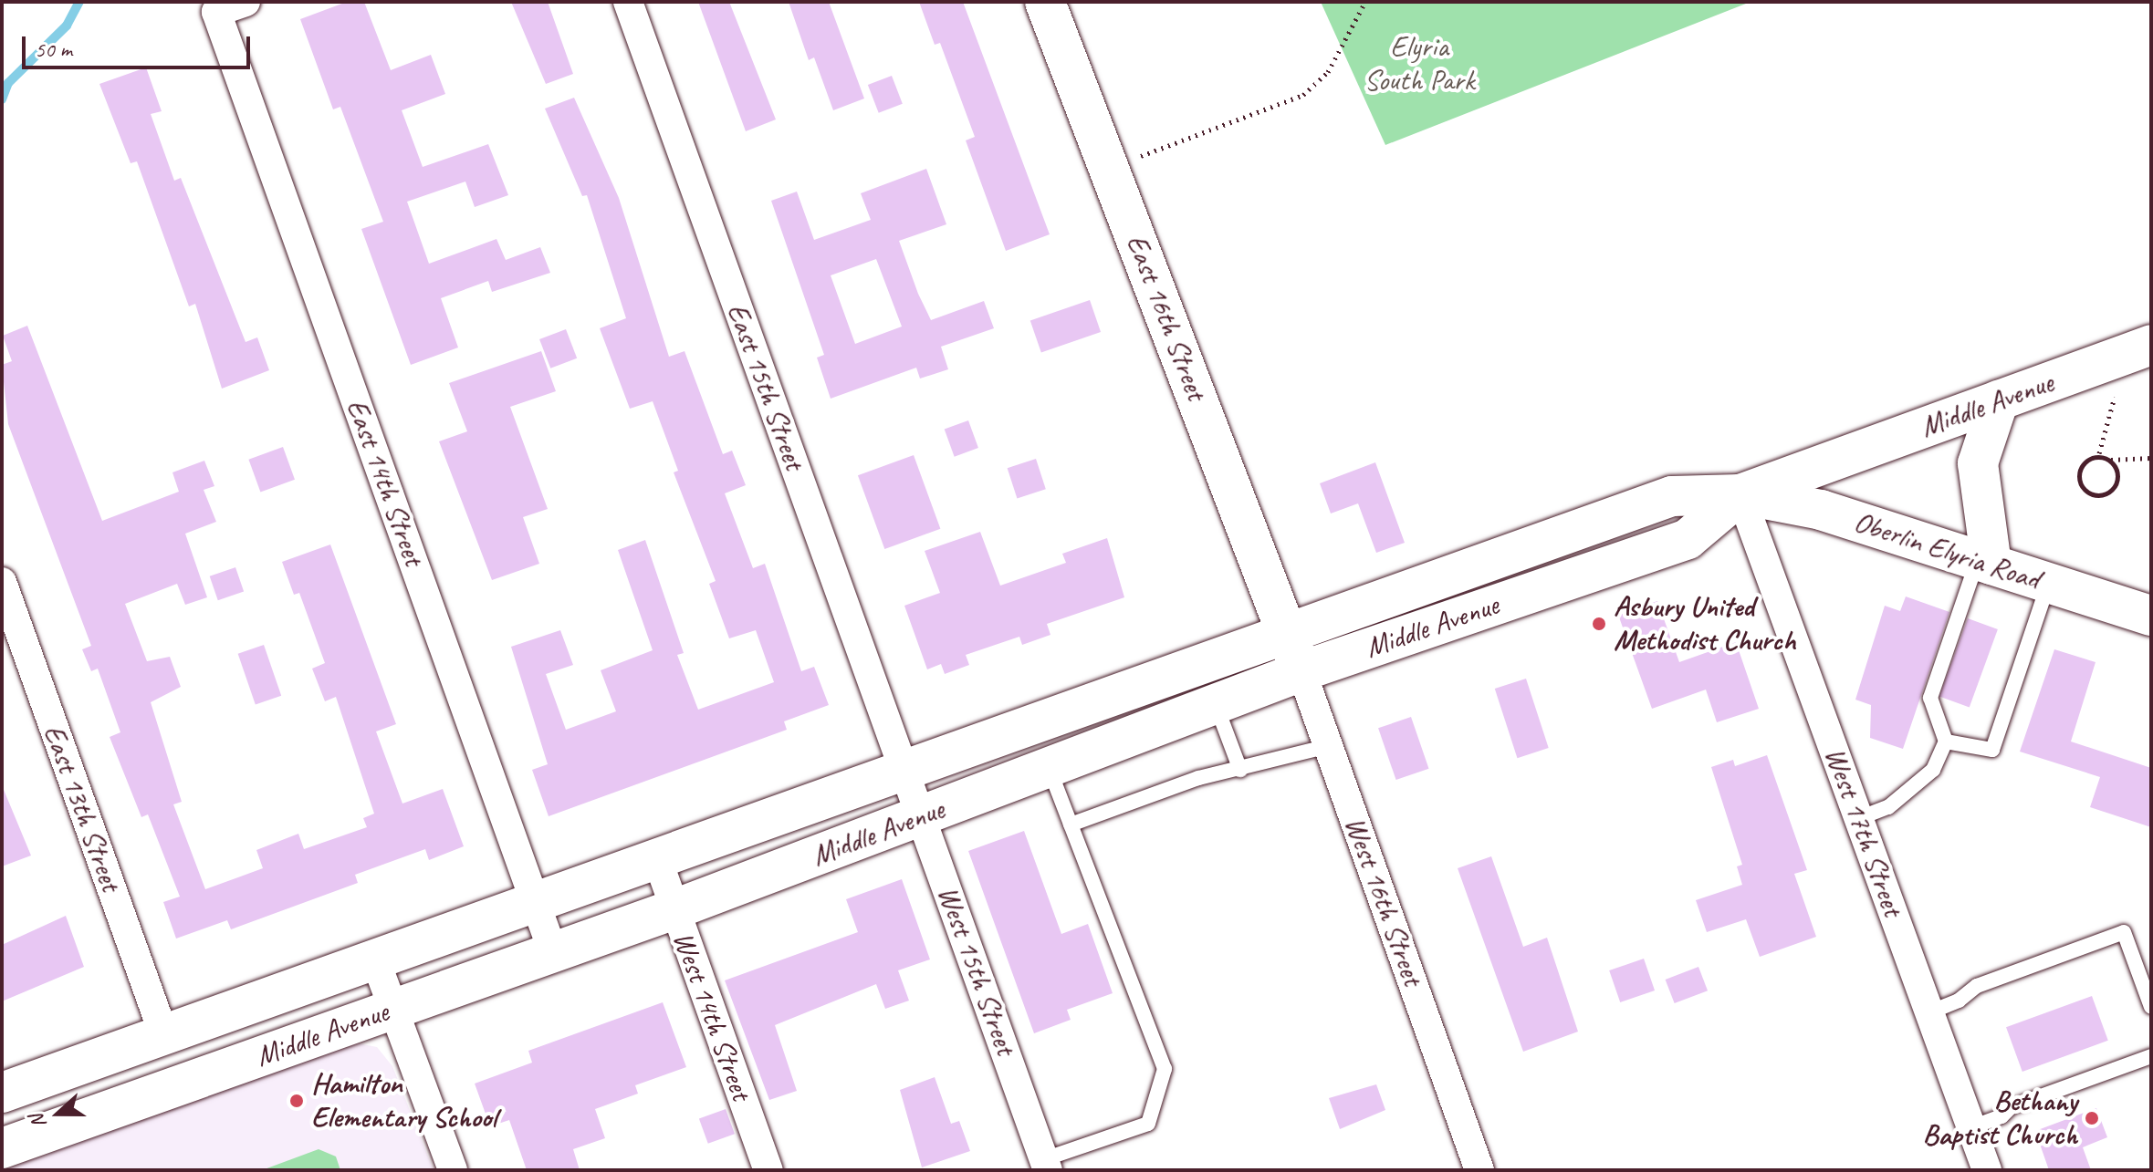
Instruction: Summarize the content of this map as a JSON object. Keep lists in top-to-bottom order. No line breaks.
{"streets":{"main road":["East 16th Street","Middle Avenue","Oberlin Elyria Road","West 16th Street"],"street":["East 15th Street","East 14th Street","East 13th Street","West 17th Street","West 15th Street","West 14th Street"]},"crossings":[["East 16th Street","Middle Avenue"],["East 16th Street","West 16th Street"],["East 15th Street","Middle Avenue"],["East 15th Street","West 15th Street"],["Middle Avenue","East 14th Street"],["Middle Avenue","Oberlin Elyria Road"],["Middle Avenue","East 13th Street"],["Middle Avenue","West 17th Street"],["Middle Avenue","West 16th Street"],["Middle Avenue","West 15th Street"],["Middle Avenue","West 14th Street"],["Oberlin Elyria Road","West 17th Street"]],"parks":["Elyria South Park"],"places":["Asbury United Methodist Church","Hamilton Elementary School","Bethany Baptist Church"],"scale_bar":"50 m","north":"left"}
